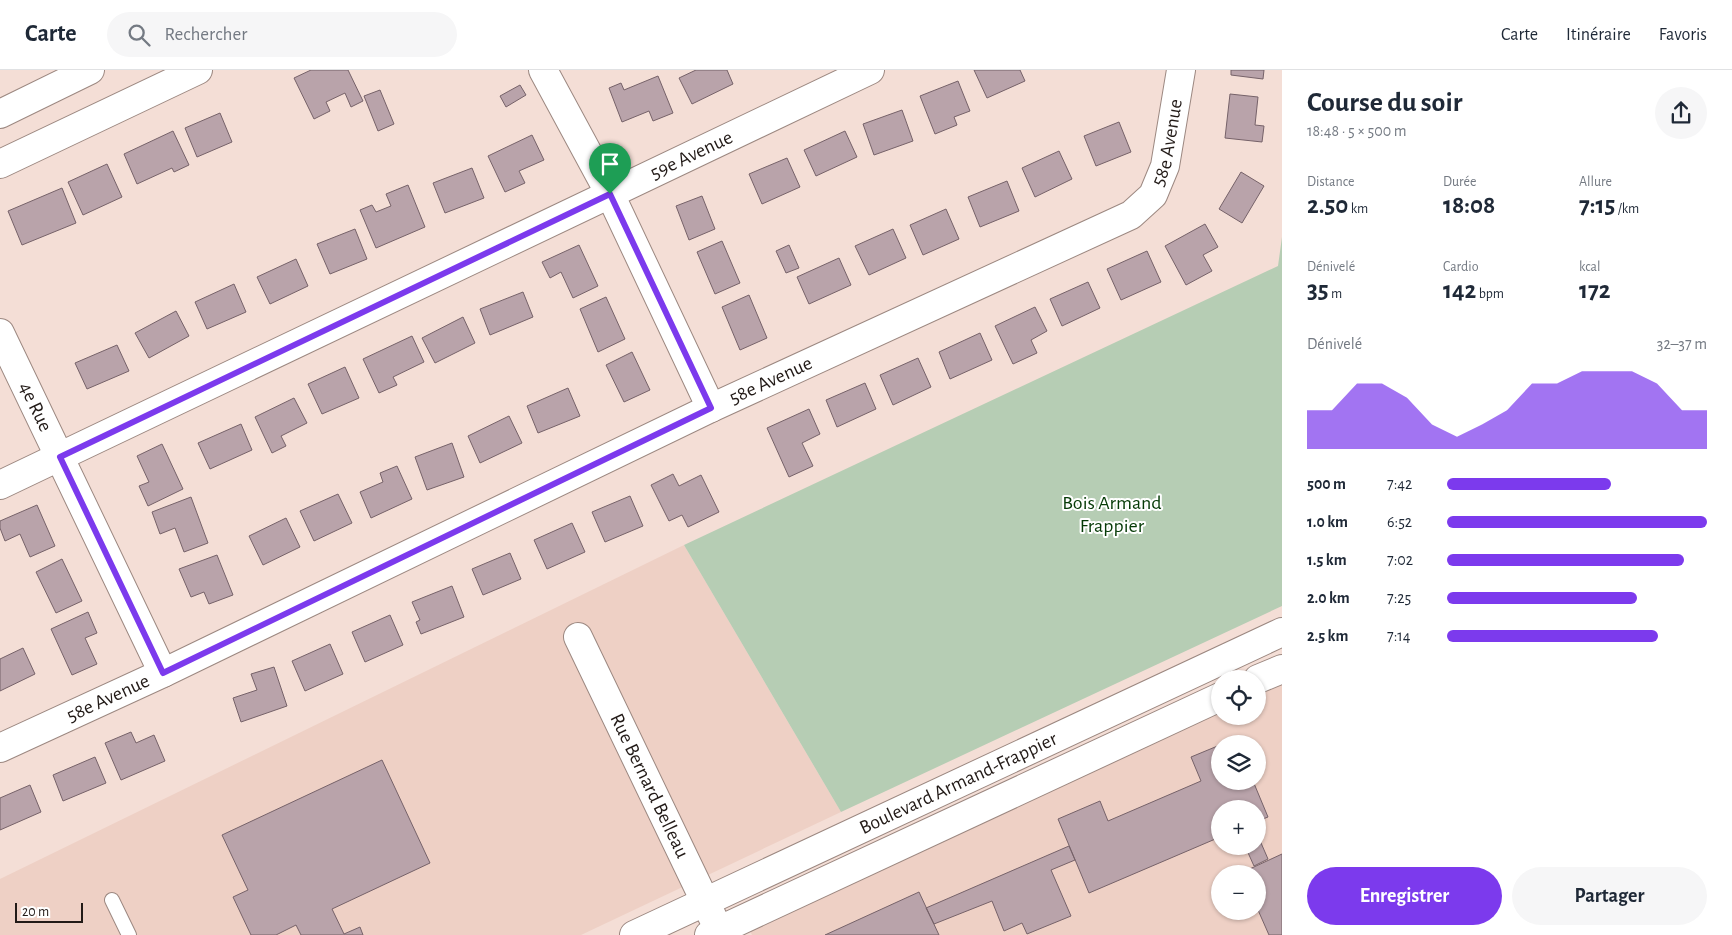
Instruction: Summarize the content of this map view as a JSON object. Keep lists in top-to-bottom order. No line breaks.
{"streets":{"street":["58e Avenue","59e Avenue","4e Rue","Boulevard Armand-Frappier","Rue Bernard Belleau"]},"crossings":[["58e Avenue","4e Rue"],["59e Avenue","4e Rue"],["Boulevard Armand-Frappier","Rue Bernard Belleau"]],"parks":["Bois Armand Frappier"],"scale_bar":"20 m","page":{"header":"Carte","search":"Rechercher","nav":["Carte","Itinéraire","Favoris"],"heading":["Course du soir","18:48 · 5 × 500 m"],"stats":[["Distance","2.50 km"],["Durée","18:08"],["Allure","7:15 /km"],["Dénivelé","35 m"],["Cardio","142 bpm"],["kcal","172"]],"chart":["Dénivelé","32–37 m"],"list":[{"name":"500 m","note":"7:42"},{"name":"1.0 km","note":"6:52"},{"name":"1.5 km","note":"7:02"},{"name":"2.0 km","note":"7:25"},{"name":"2.5 km","note":"7:14"}],"map_buttons":["+","−"],"buttons":["Enregistrer","Partager"],"scale":"20 m"}}
